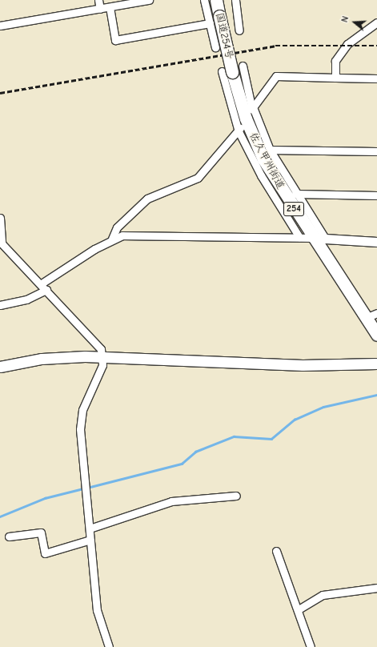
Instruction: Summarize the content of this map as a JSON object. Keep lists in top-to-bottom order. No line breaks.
{"streets":{"highway":["佐久甲州街道","254"]},"north":"left"}
